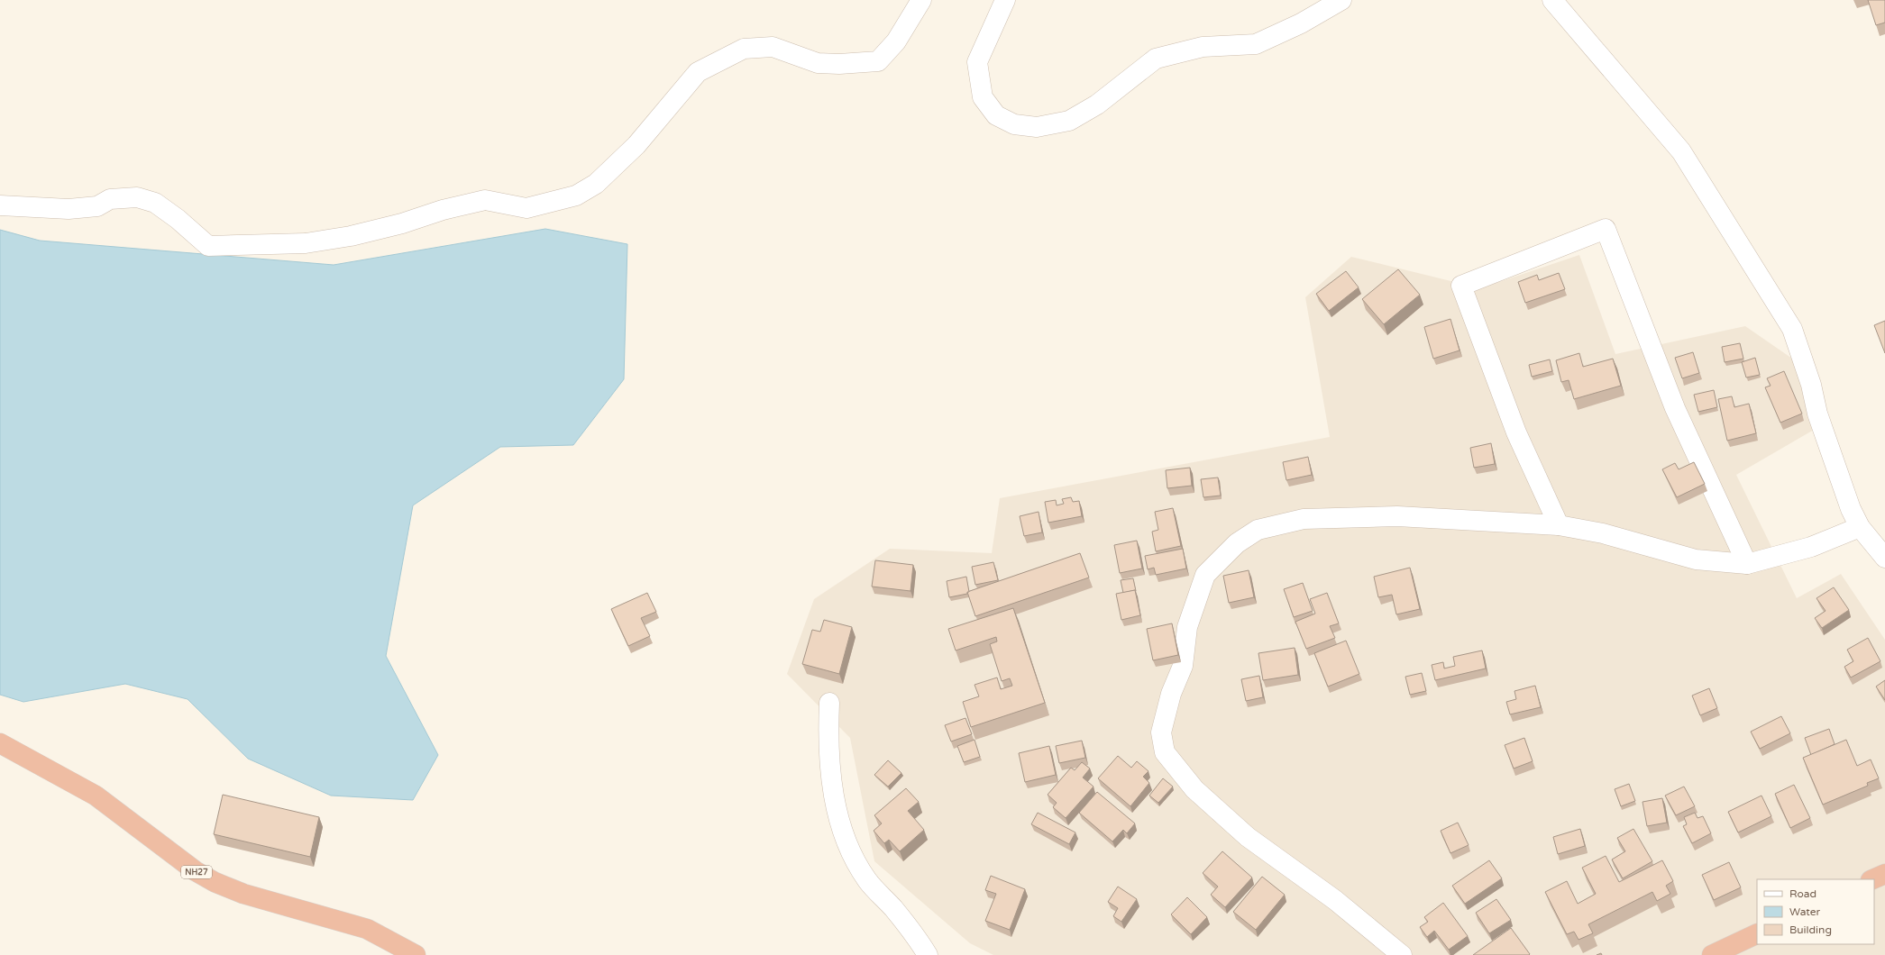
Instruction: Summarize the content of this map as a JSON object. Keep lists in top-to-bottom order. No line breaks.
{"streets":{"highway":["NH27"]},"legend":["Road","Water","Building"]}
